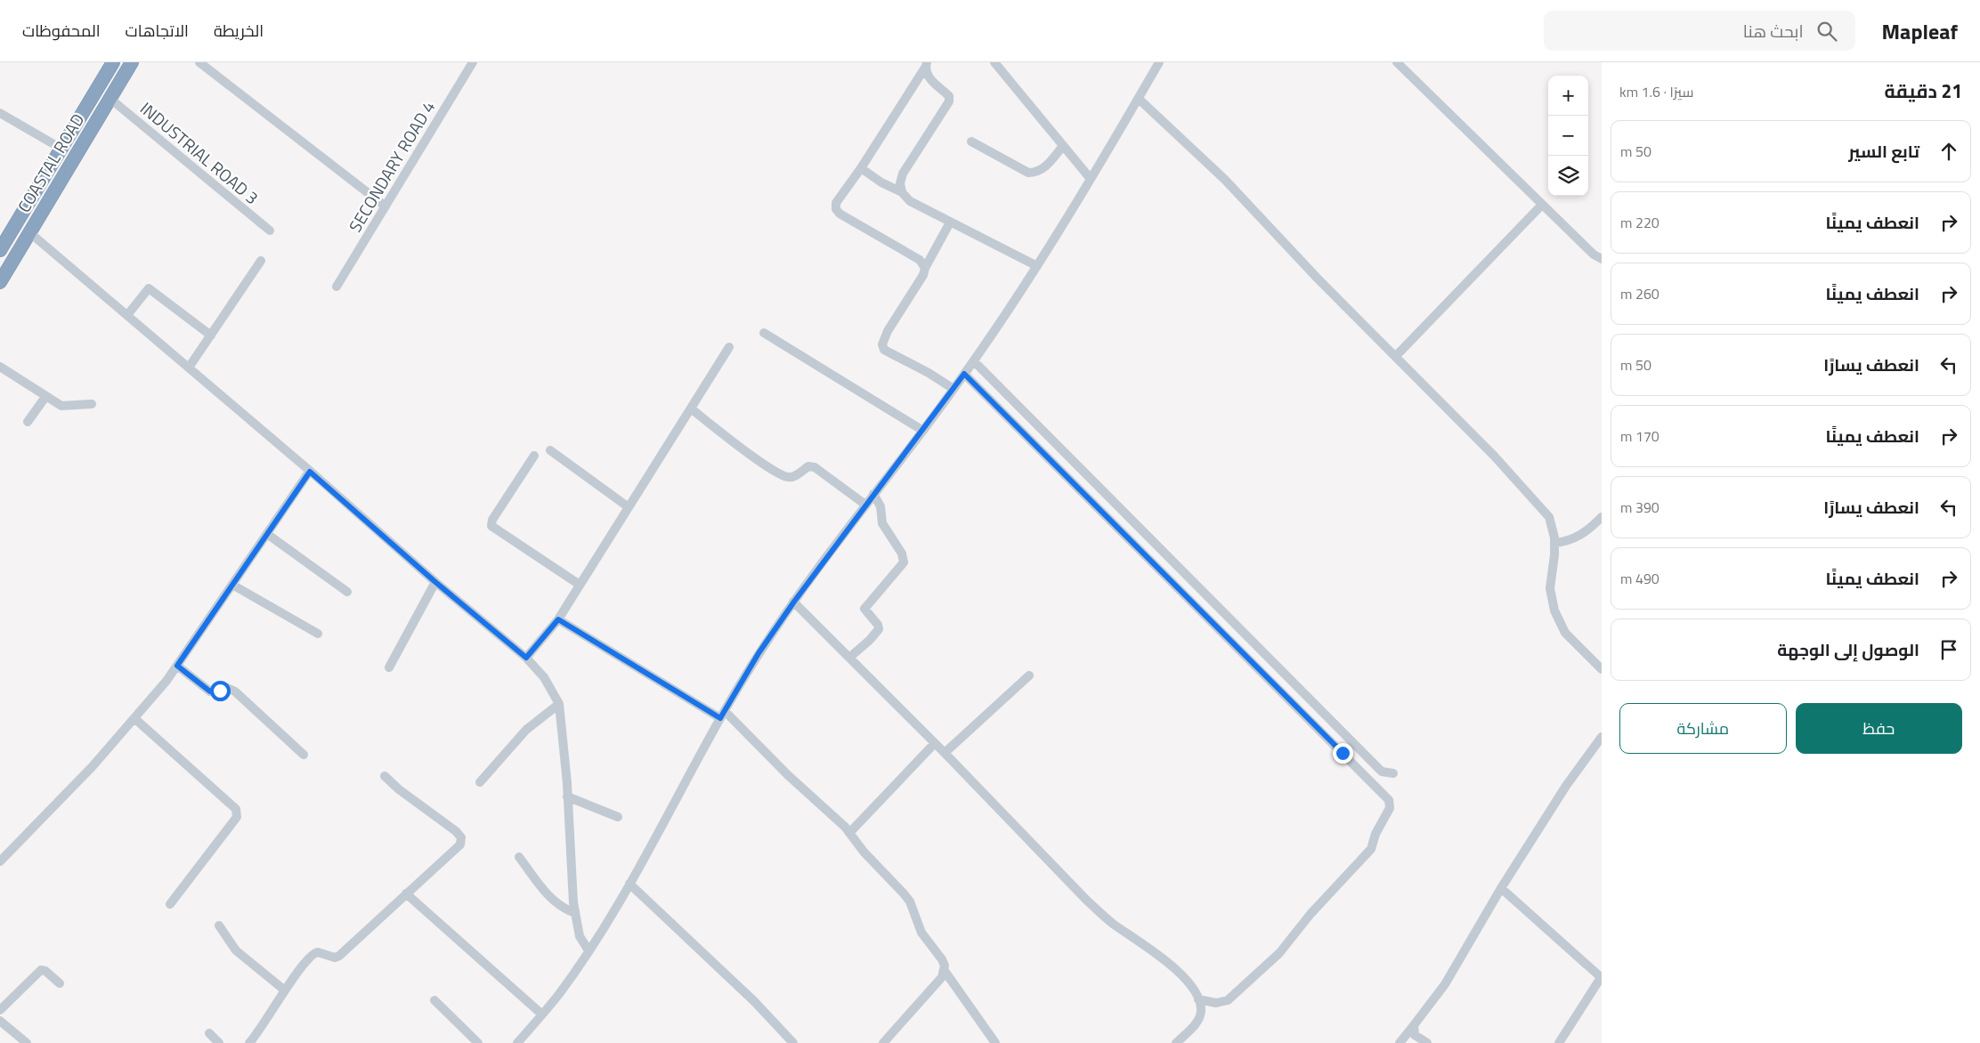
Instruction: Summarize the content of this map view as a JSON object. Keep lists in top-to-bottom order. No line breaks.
{"streets":{"highway":["COASTAL ROAD"],"street":["INDUSTRIAL ROAD 3","SECONDARY ROAD 4"]},"crossings":[["INDUSTRIAL ROAD 3","COASTAL ROAD"]],"page":{"header":"Mapleaf","search":"ابحث هنا","nav":["الخريطة","الاتجاهات","المحفوظات"],"heading":["21 دقيقة","سيرًا · 1.6 km"],"map_buttons":["+","−"],"list":[["تابع السير","50 m"],["انعطف يمينًا","220 m"],["انعطف يمينًا","260 m"],["انعطف يسارًا","50 m"],["انعطف يمينًا","170 m"],["انعطف يسارًا","390 m"],["انعطف يمينًا","490 m"],"الوصول إلى الوجهة"],"buttons":["حفظ","مشاركة"]}}
